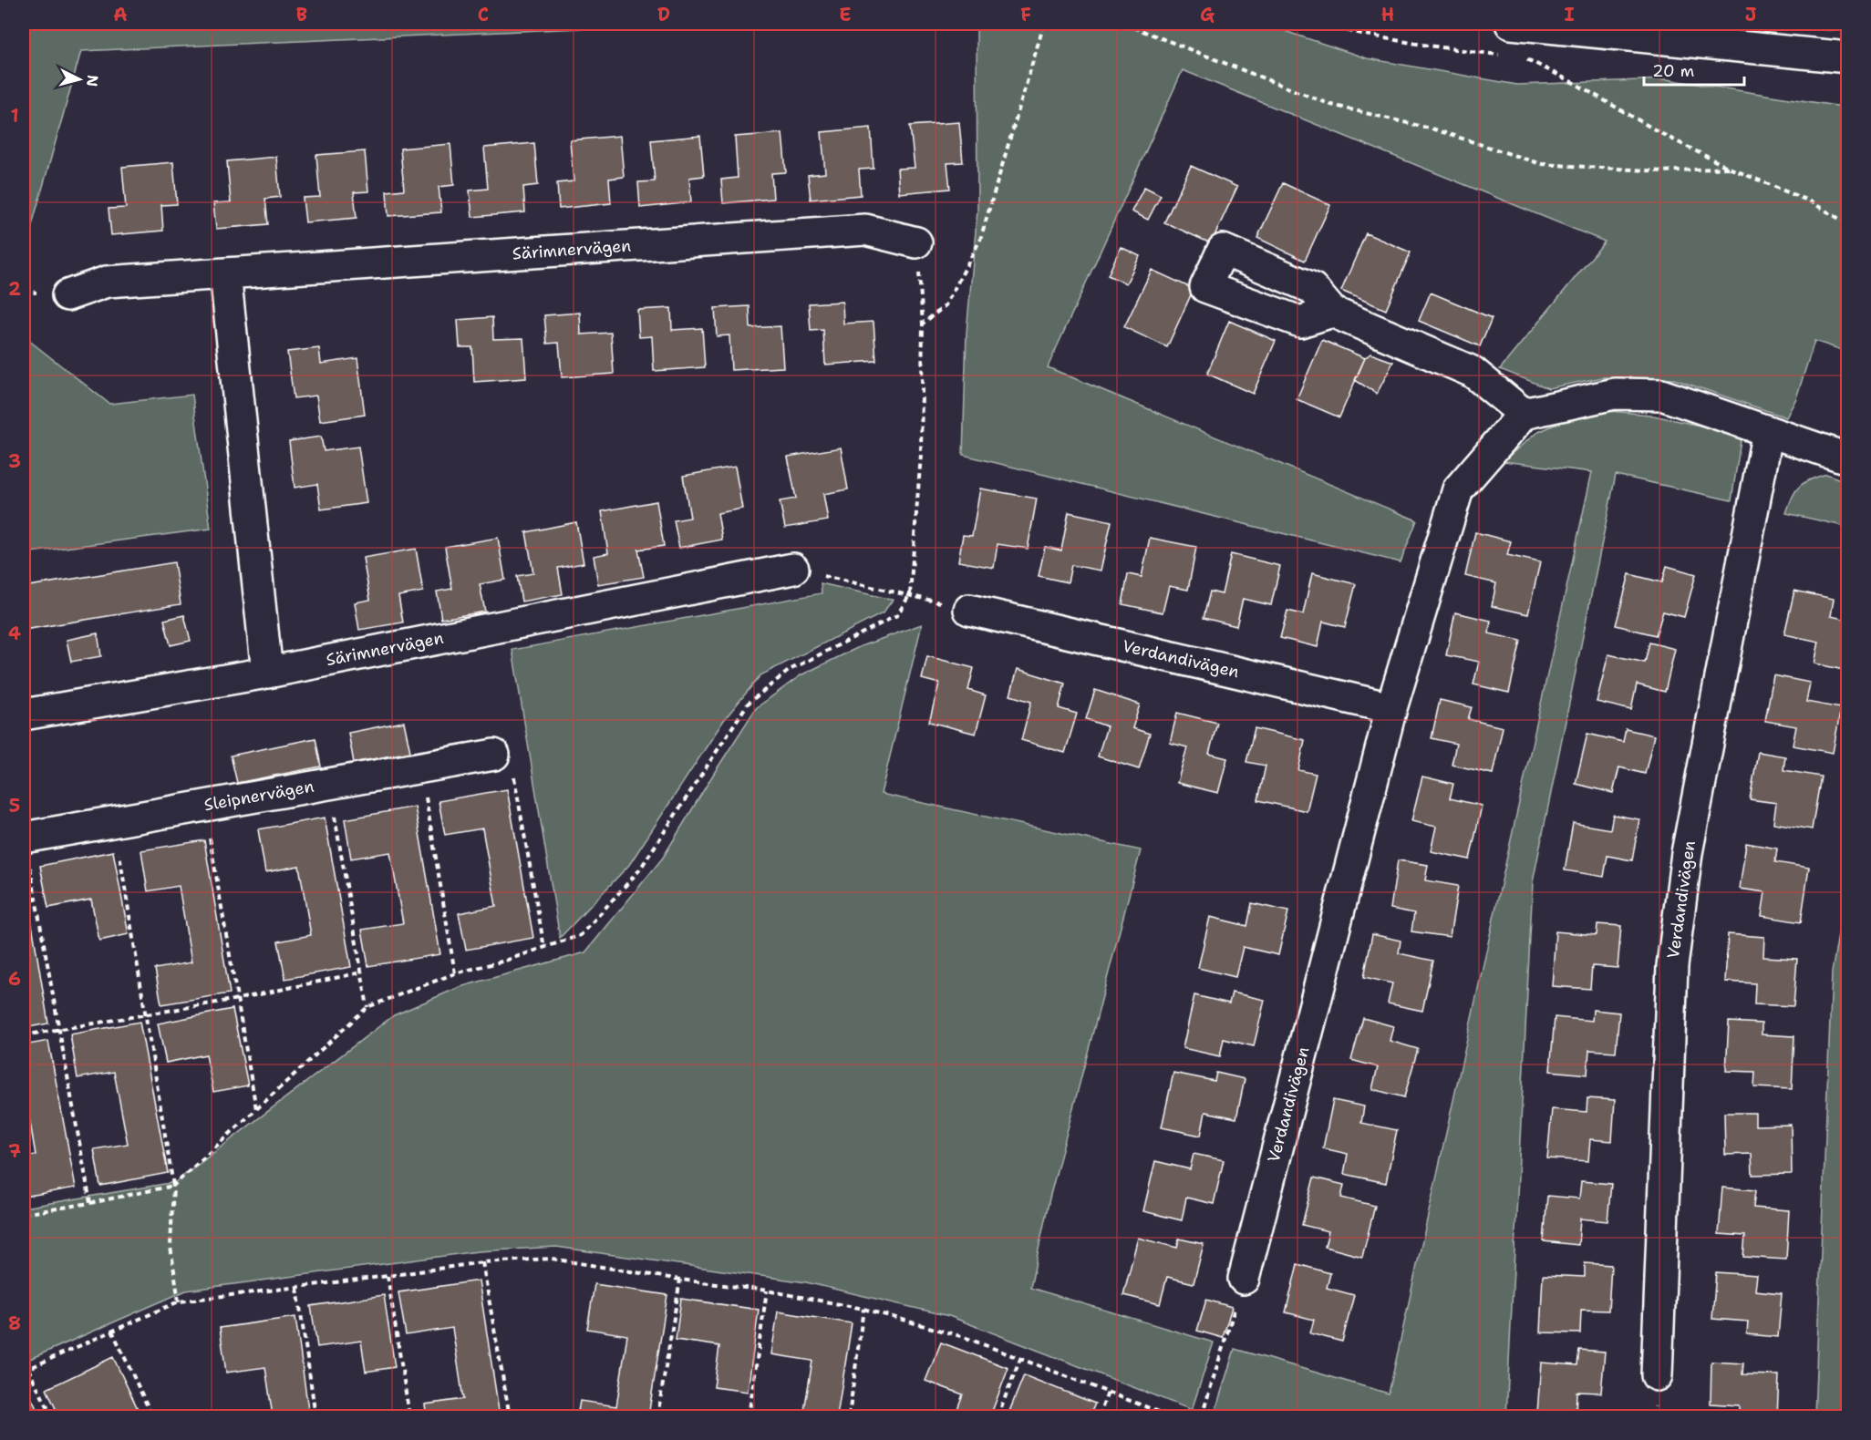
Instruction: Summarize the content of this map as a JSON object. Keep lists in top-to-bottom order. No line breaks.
{"streets":{"street":["Särimnervägen","Verdandivägen","Sleipnervägen"]},"scale_bar":"20 m","north":"right","grid":{"columns":["A","B","C","D","E","F","G","H","I","J"],"rows":["1","2","3","4","5","6","7","8"]}}
